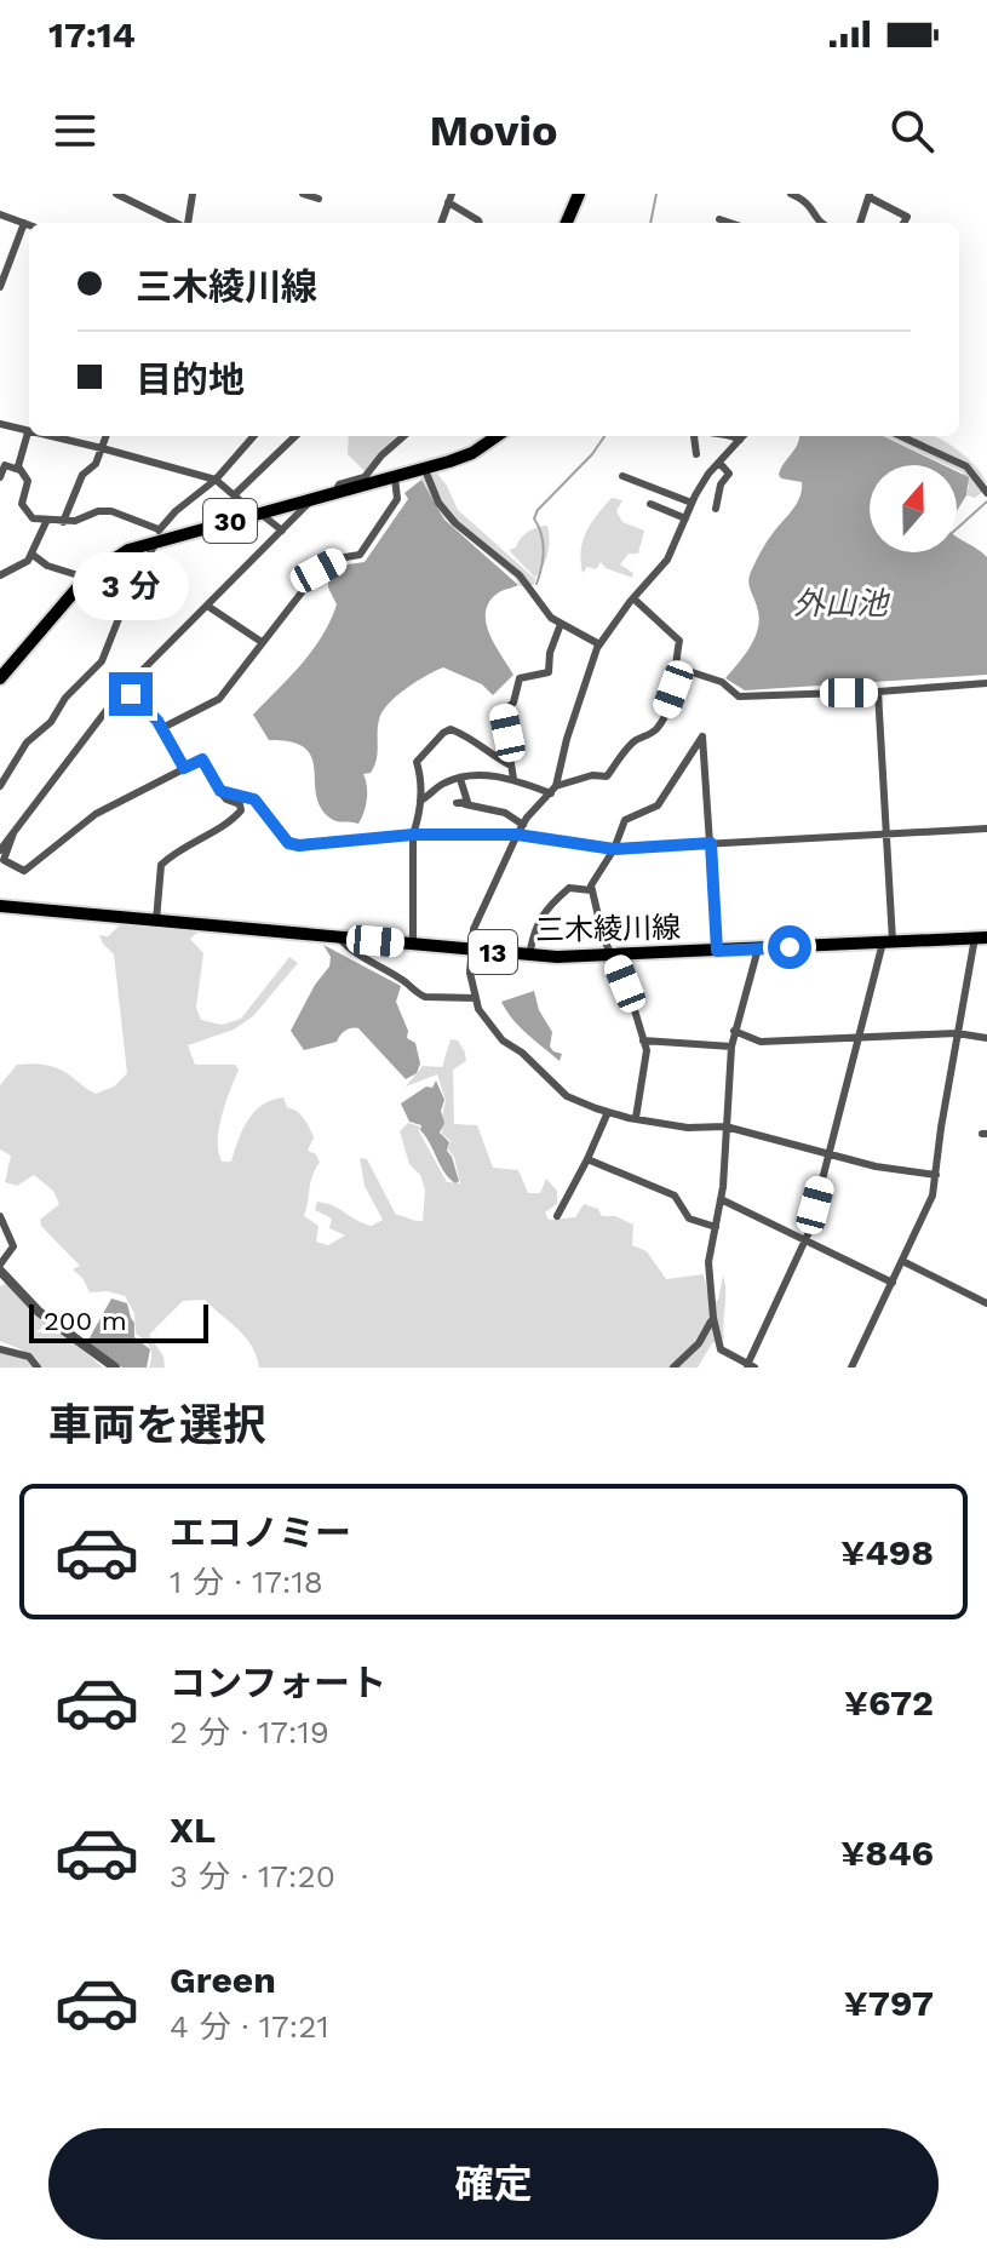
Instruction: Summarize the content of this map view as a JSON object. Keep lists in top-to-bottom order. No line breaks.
{"streets":{"main road":["30","三木綾川線","13"]},"water":["外山池"],"scale_bar":"200 m","north":"top","page":{"status":"17:14","header":"Movio","banner":["三木綾川線","目的地"],"bubble":"3 分","scale":"200 m","heading":"車両を選択","list":[{"name":"エコノミー","note":"1 分 · 17:18","value":"¥498"},{"name":"コンフォート","note":"2 分 · 17:19","value":"¥672"},{"name":"XL","note":"3 分 · 17:20","value":"¥846"},{"name":"Green","note":"4 分 · 17:21","value":"¥797"}],"buttons":"確定"}}
